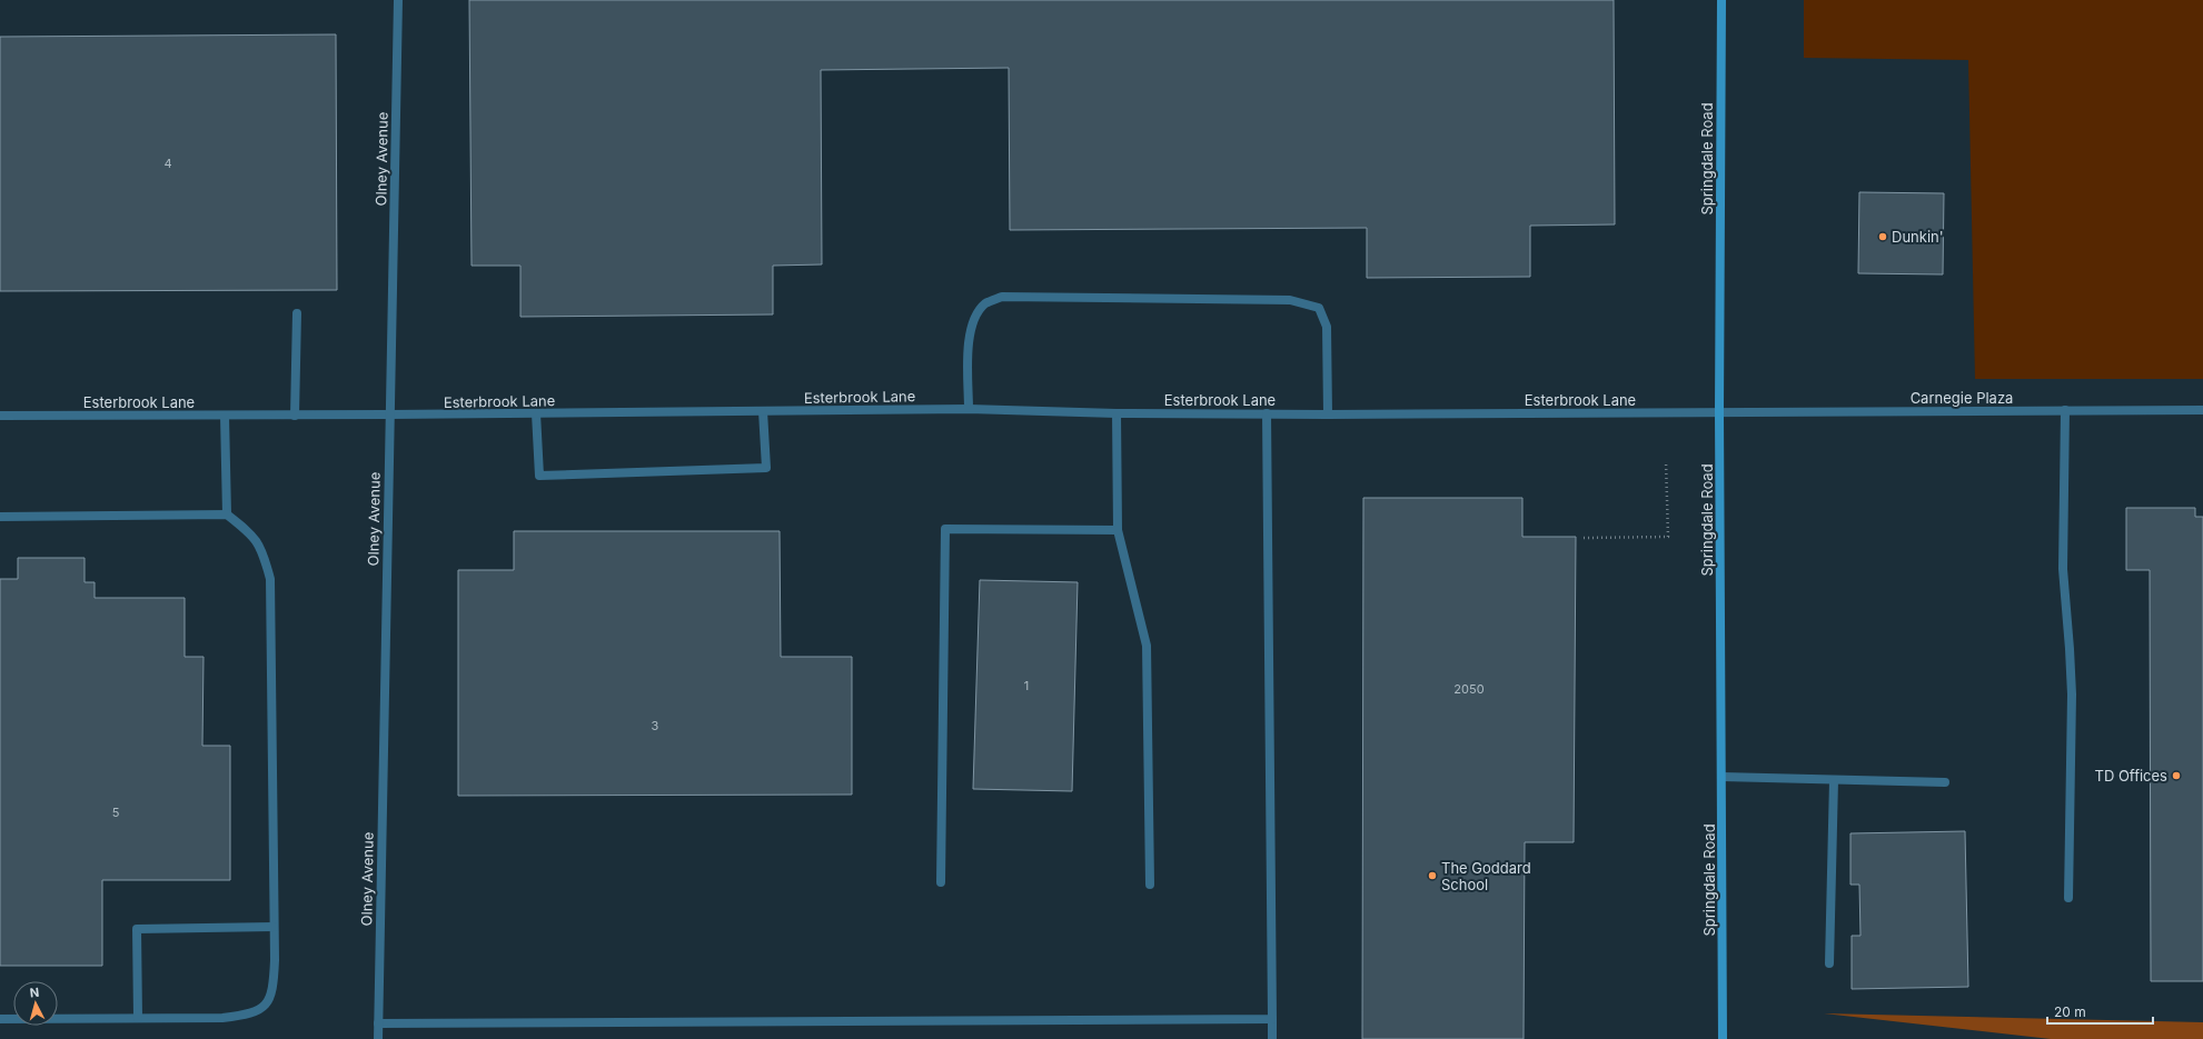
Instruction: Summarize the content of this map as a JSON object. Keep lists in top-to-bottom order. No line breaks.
{"streets":{"main road":["Springdale Road"],"street":["Olney Avenue","Esterbrook Lane","Carnegie Plaza"]},"crossings":[["Olney Avenue","Esterbrook Lane"],["Springdale Road","Esterbrook Lane"],["Springdale Road","Carnegie Plaza"],["Esterbrook Lane","Carnegie Plaza"]],"places":["Dunkin'","TD Offices","The Goddard School"],"house_numbers":["4","1","2050","3","5"],"scale_bar":"20 m","north":"top"}
